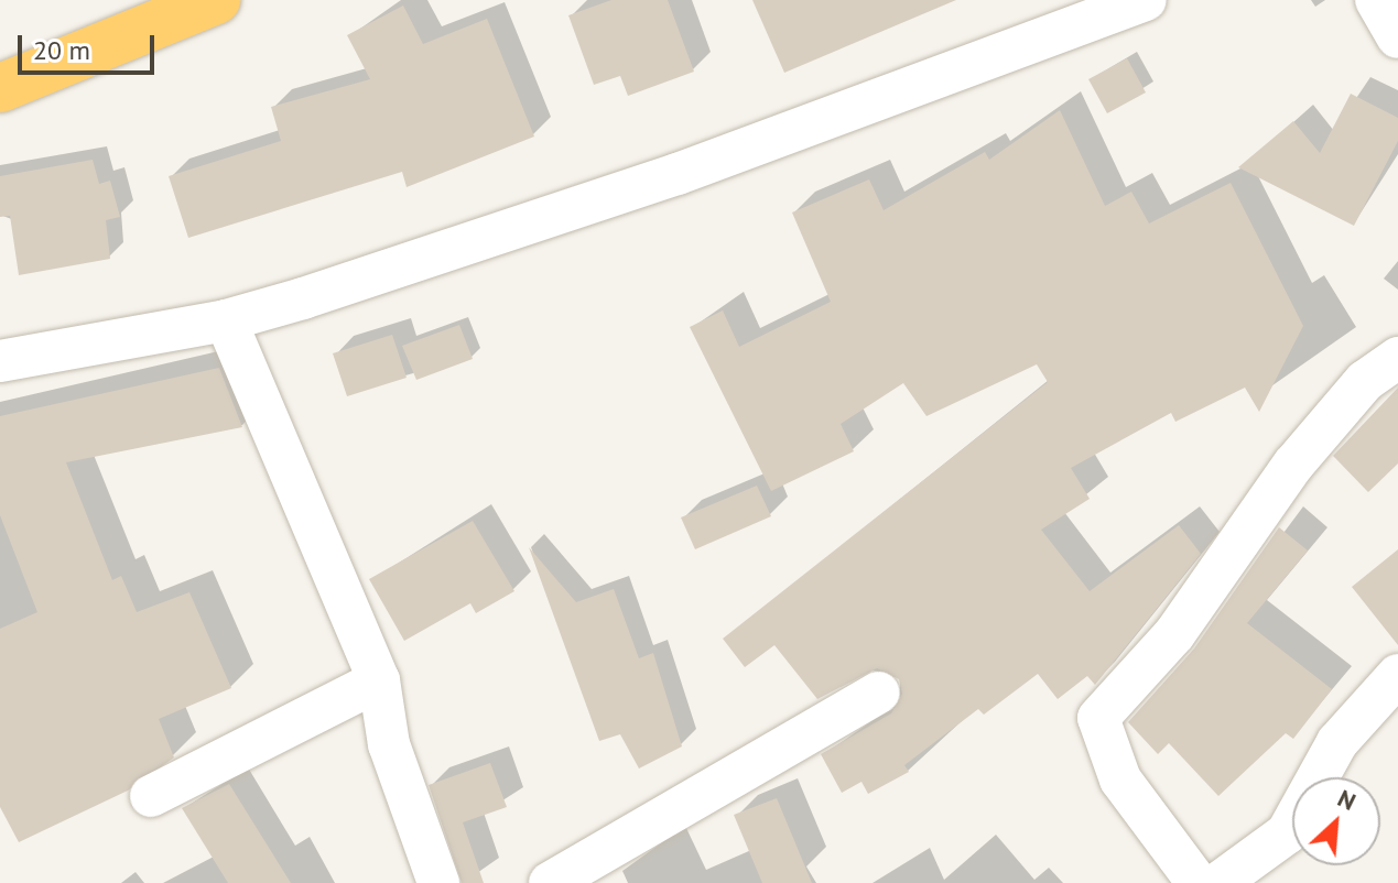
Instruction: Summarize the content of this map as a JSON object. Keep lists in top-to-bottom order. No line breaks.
{"scale_bar":"20 m","north":"top right"}
